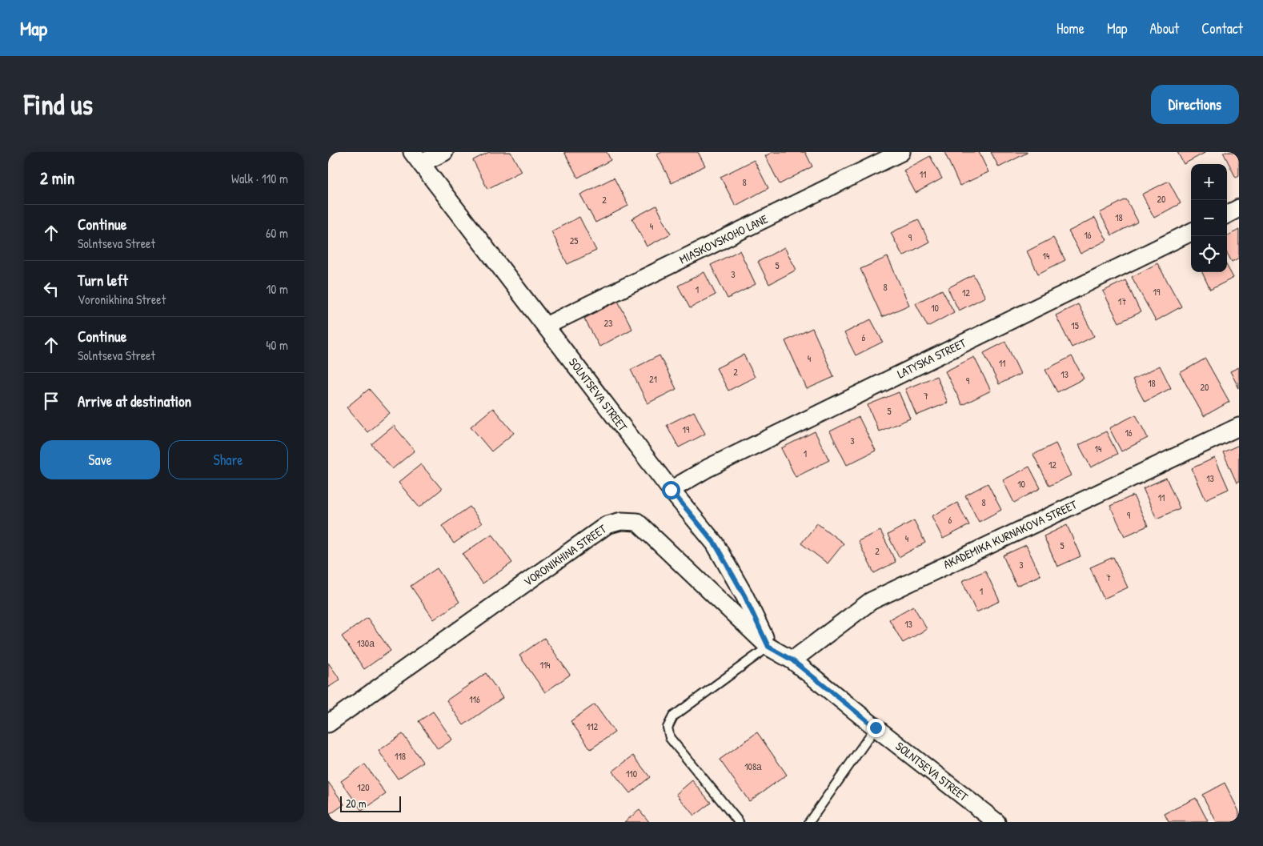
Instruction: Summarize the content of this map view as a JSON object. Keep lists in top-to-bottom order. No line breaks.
{"streets":{"street":["MIASKOVSKOHO LANE","LATYSKA STREET","SOLNTSEVA STREET","AKADEMIKA KURNAKOVA STREET","VORONIKHINA STREET"]},"crossings":[["MIASKOVSKOHO LANE","SOLNTSEVA STREET"],["LATYSKA STREET","SOLNTSEVA STREET"],["SOLNTSEVA STREET","AKADEMIKA KURNAKOVA STREET"],["SOLNTSEVA STREET","VORONIKHINA STREET"],["AKADEMIKA KURNAKOVA STREET","VORONIKHINA STREET"]],"house_numbers":["11","8","20","2","18","4","16","9","25","14","5","3","8","1","19","12","17","10","23","15","6","4","11","2","13","21","9","18","20","7","5","19","16","3","14","1","12","13","10","11","8","9","6","4","5","2","3","7","1","13","130а","114","116","112","118","108а","110","120"],"scale_bar":"20 m","page":{"header":"Map","nav":["Home","Map","About","Contact"],"buttons":["Directions",["Save","Share"]],"title":"Find us","heading":["2 min","Walk · 110 m"],"map_buttons":["+","−"],"list":[["Continue","Solntseva Street","60 m"],["Turn left","Voronikhina Street","10 m"],["Continue","Solntseva Street","40 m"],"Arrive at destination"],"scale":"20 m"}}
